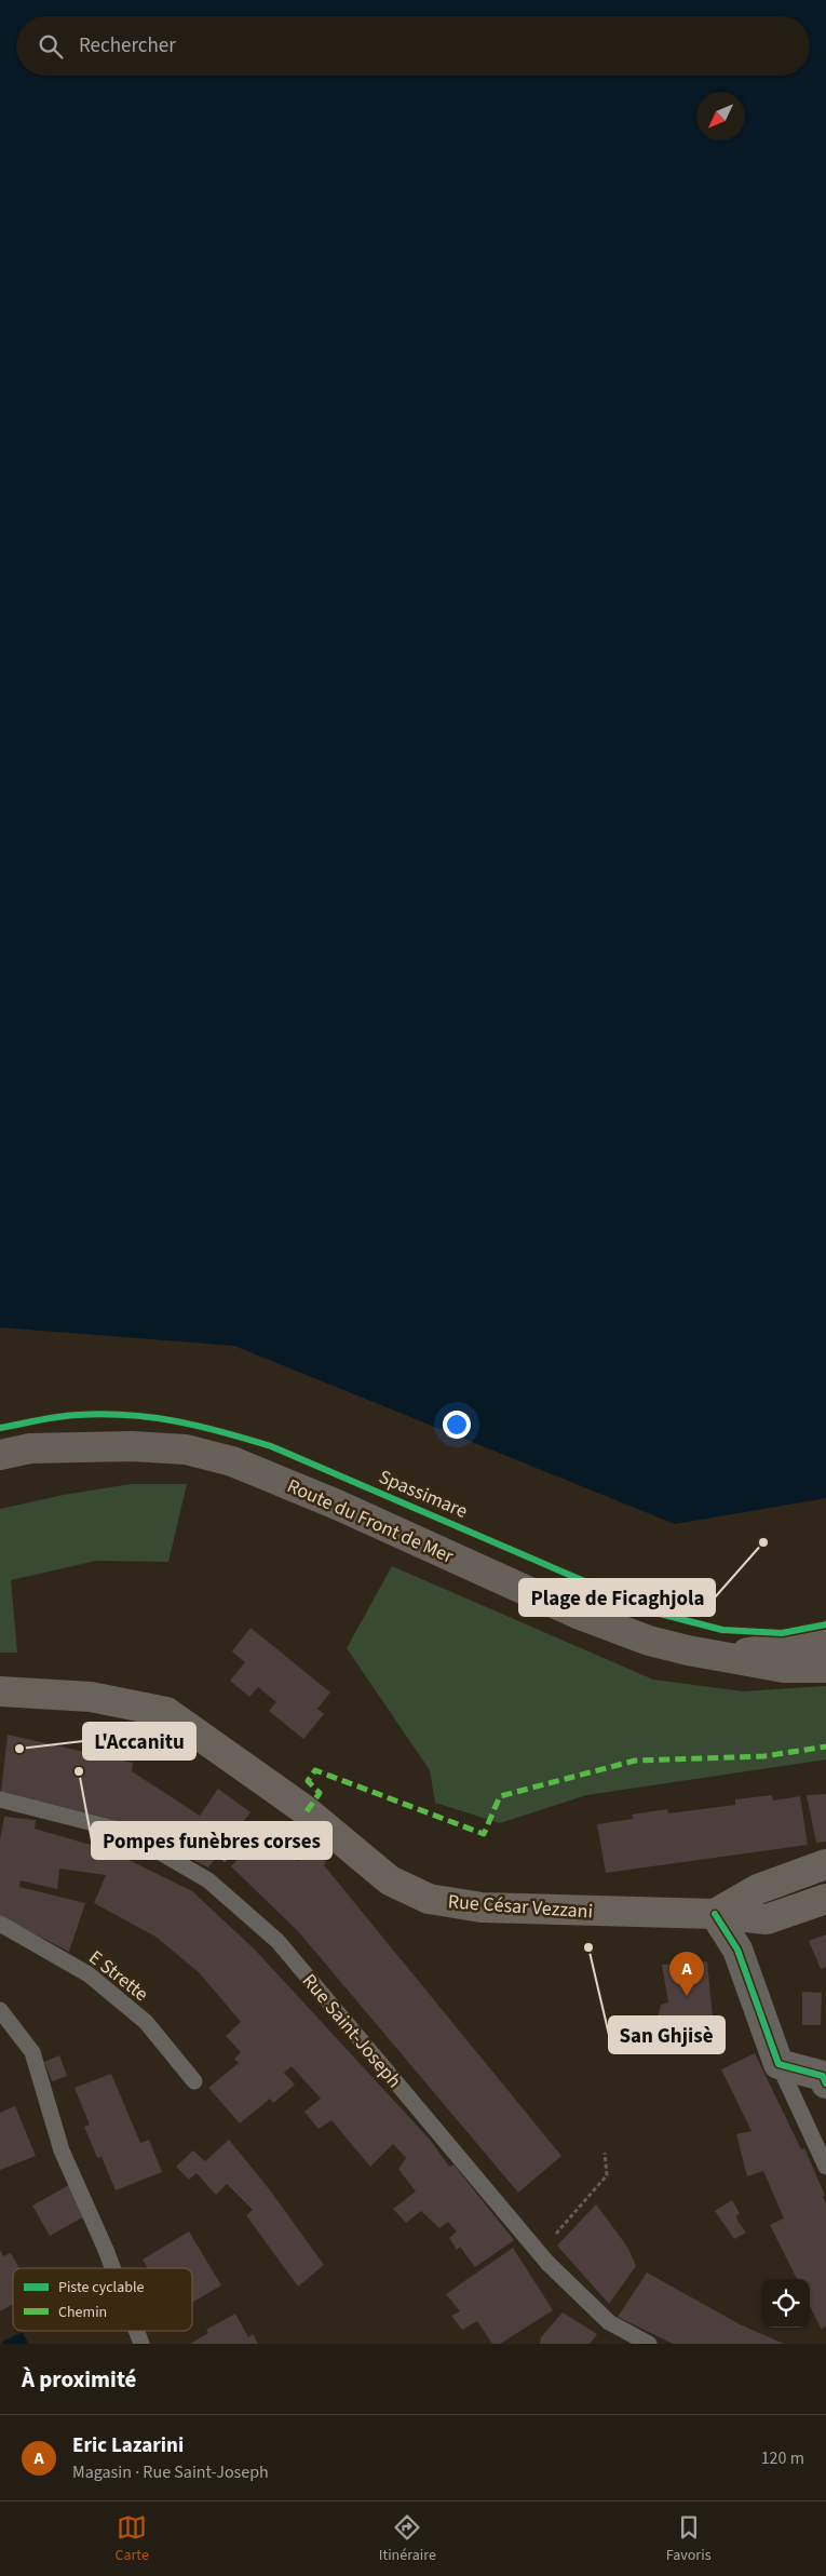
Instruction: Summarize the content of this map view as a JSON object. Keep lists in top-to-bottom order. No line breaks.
{"streets":{"main road":["Route du Front de Mer","Rue César Vezzani"],"lane":["E Strette","Rue Saint-Joseph"],"cycle path":["Spassimare"]},"places":["Plage de Ficaghjola","L'Accanitu","Pompes funèbres corses","San Ghjisè"],"legend":["Piste cyclable","Chemin"],"north":"bottom left","page":{"search":"Rechercher","pins":"A","heading":"À proximité","list":[{"mark":"A","name":"Eric Lazarini","note":"Magasin · Rue Saint-Joseph","value":"120 m"}],"nav":["Carte","Itinéraire","Favoris"]}}
